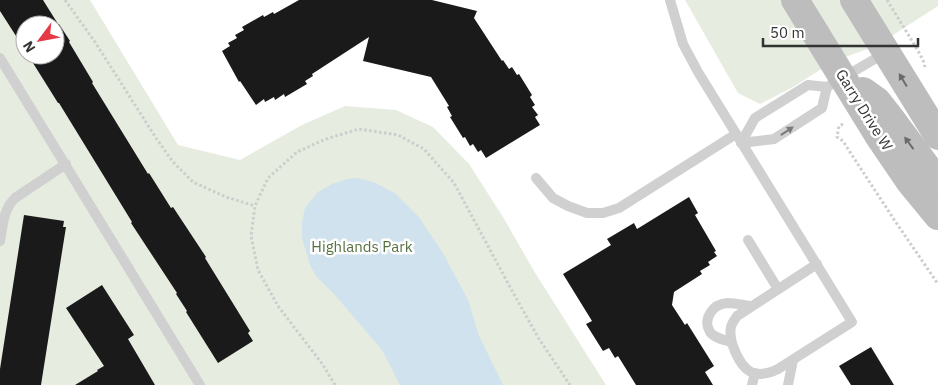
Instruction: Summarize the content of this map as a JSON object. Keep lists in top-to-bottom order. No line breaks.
{"streets":{"main road":["Garry Drive W"]},"parks":["Highlands Park"],"scale_bar":"50 m","north":"bottom left"}
